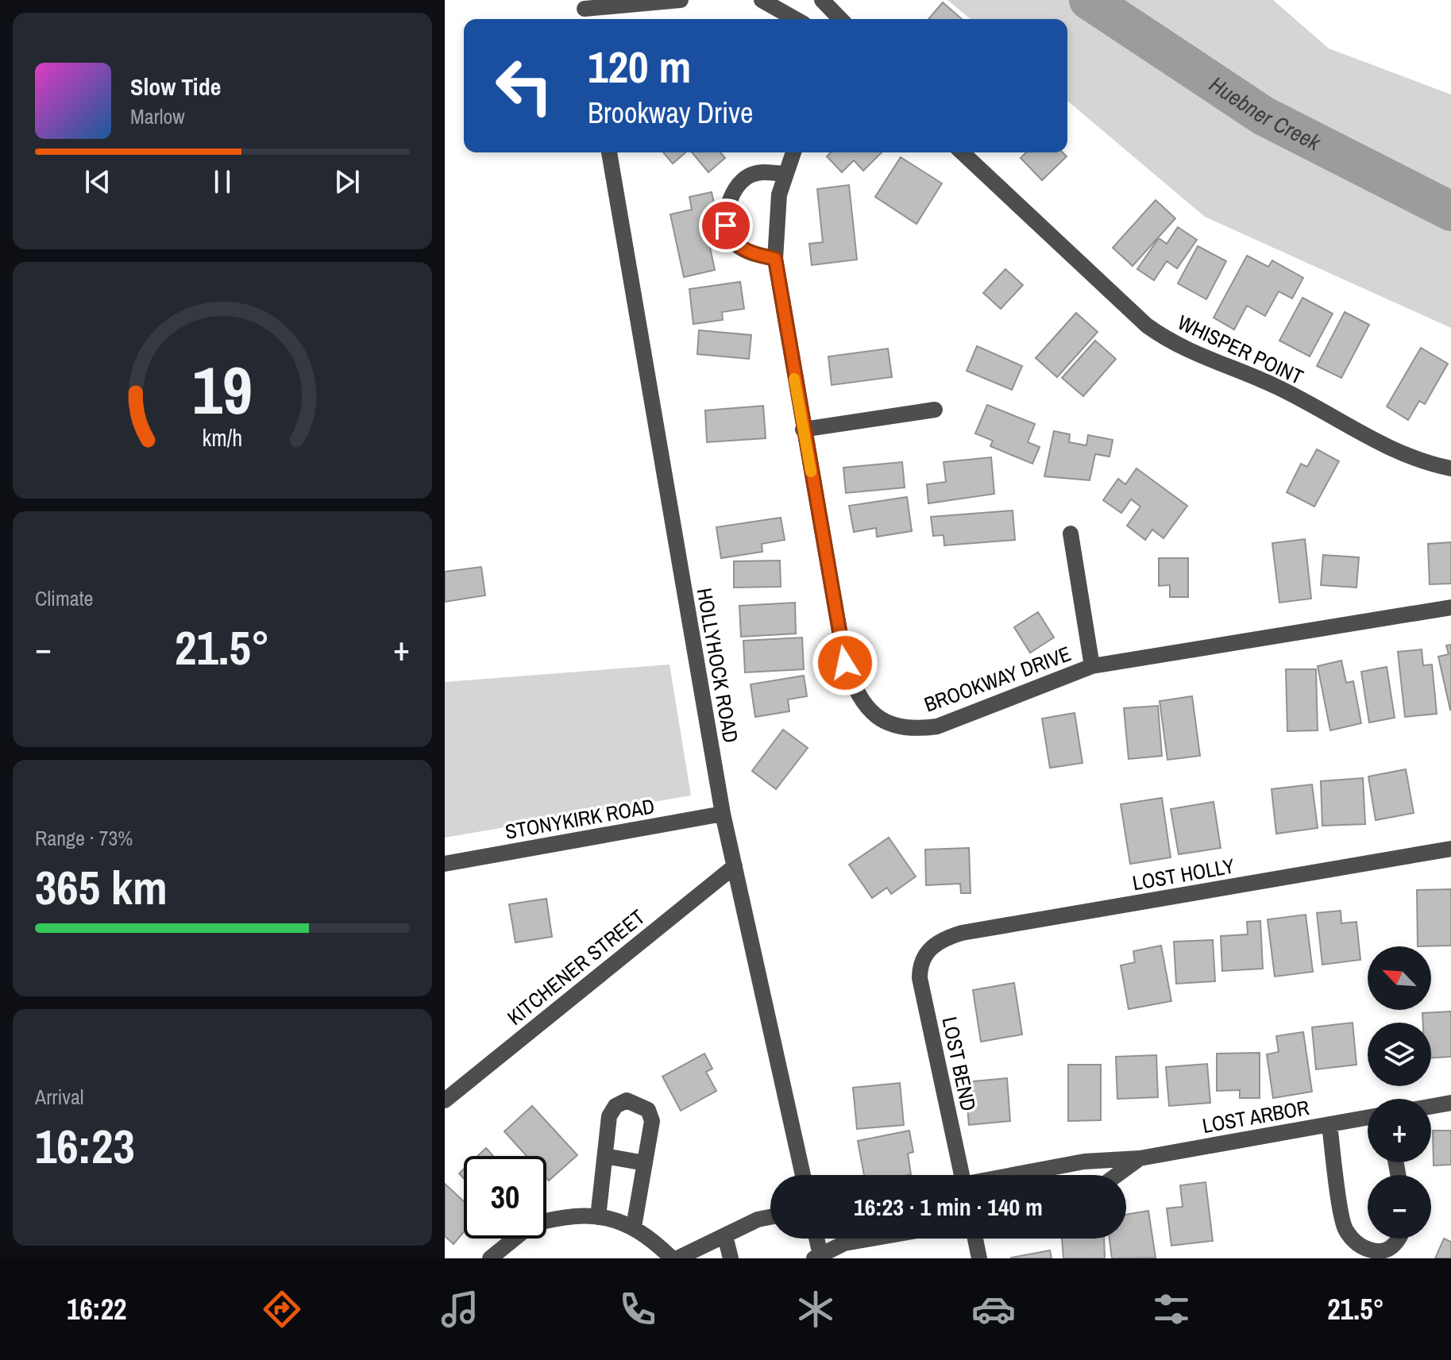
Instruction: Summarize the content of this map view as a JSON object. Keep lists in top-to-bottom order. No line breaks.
{"streets":{"street":["WHISPER POINT","HOLLYHOCK ROAD","BROOKWAY DRIVE","STONYKIRK ROAD","LOST HOLLY","KITCHENER STREET","LOST BEND","LOST ARBOR"]},"crossings":[["HOLLYHOCK ROAD","STONYKIRK ROAD"],["HOLLYHOCK ROAD","KITCHENER STREET"],["LOST HOLLY","LOST BEND"]],"water":["Huebner Creek"],"north":"top left","page":{"turn":["120 m","Brookway Drive"],"song":["Slow Tide","Marlow"],"tile":["Climate",["Range · 73%","365 km"],["Arrival","16:23"]],"heat":["−","21.5°","+"],"map_buttons":["+","−"],"limit":"30","trip":"16:23 · 1 min · 140 m","tabs":["16:22","21.5°"],"gauge":["19","km/h"]}}
